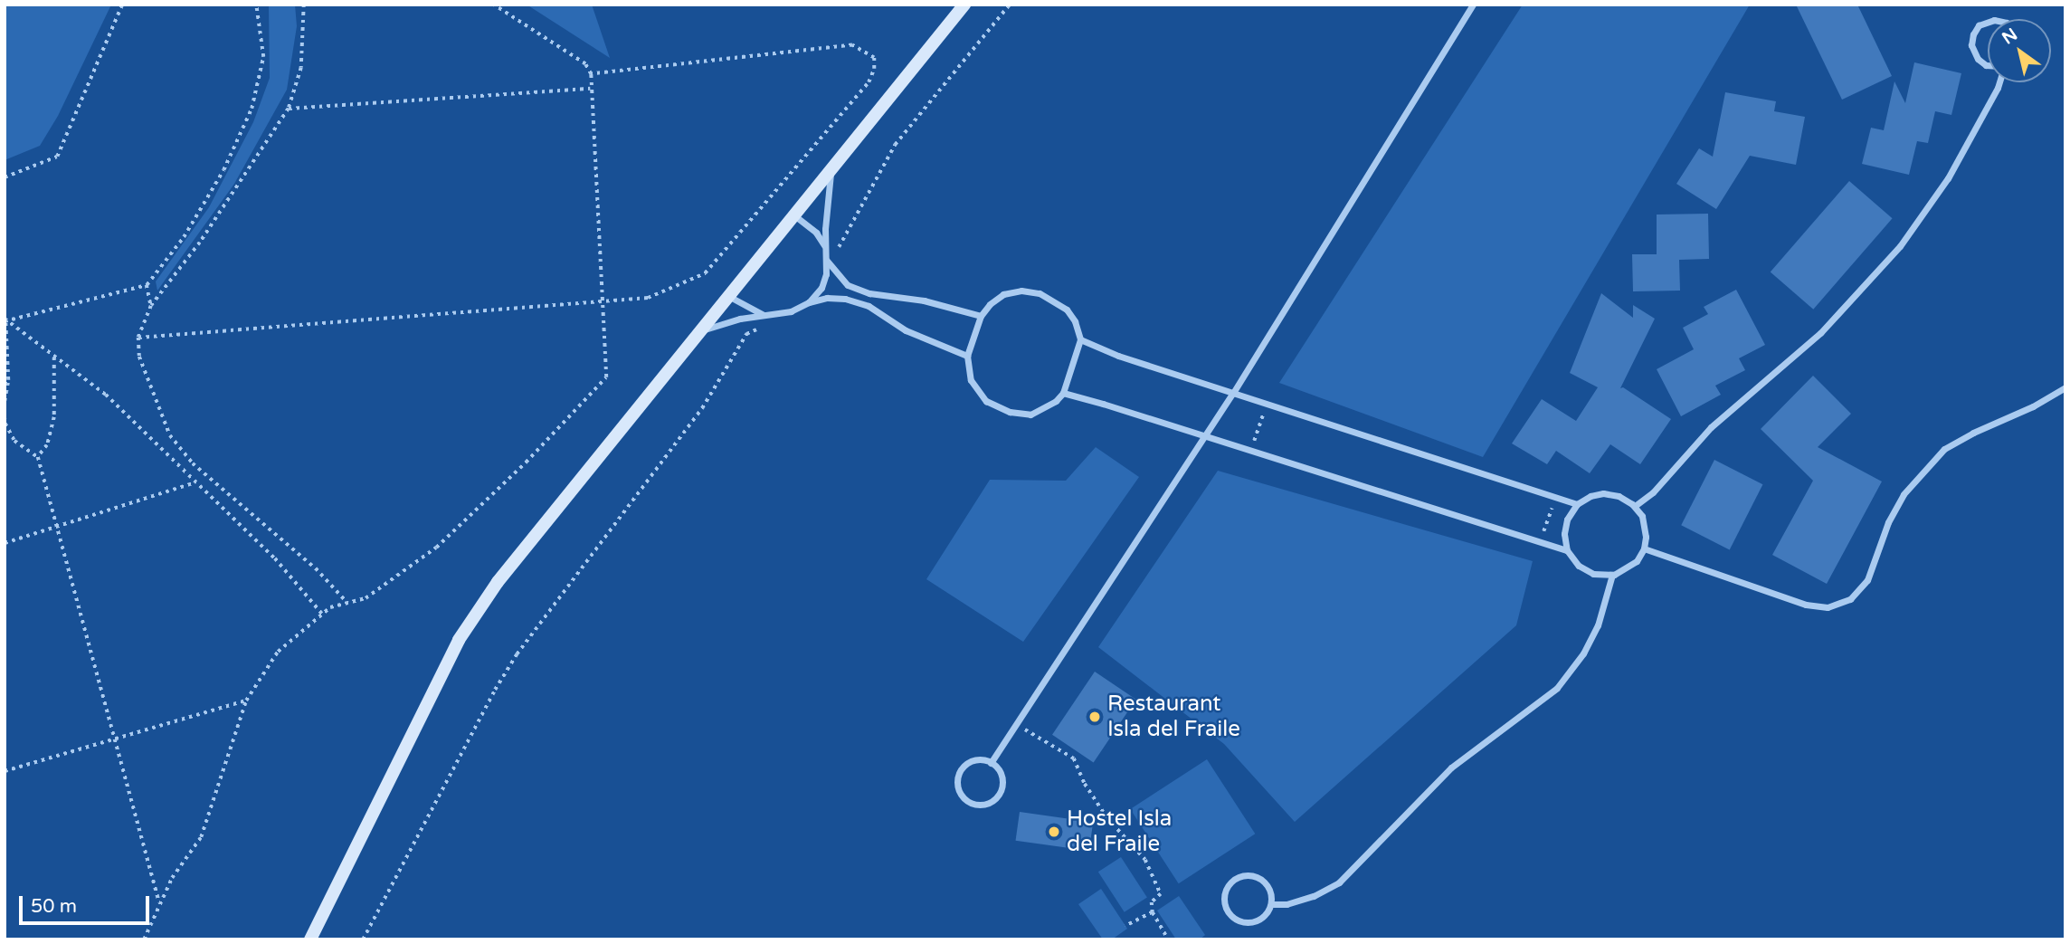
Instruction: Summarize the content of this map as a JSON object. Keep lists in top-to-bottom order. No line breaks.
{"places":["Restaurant Isla del Fraile","Hostel Isla del Fraile"],"scale_bar":"50 m","north":"top left"}
